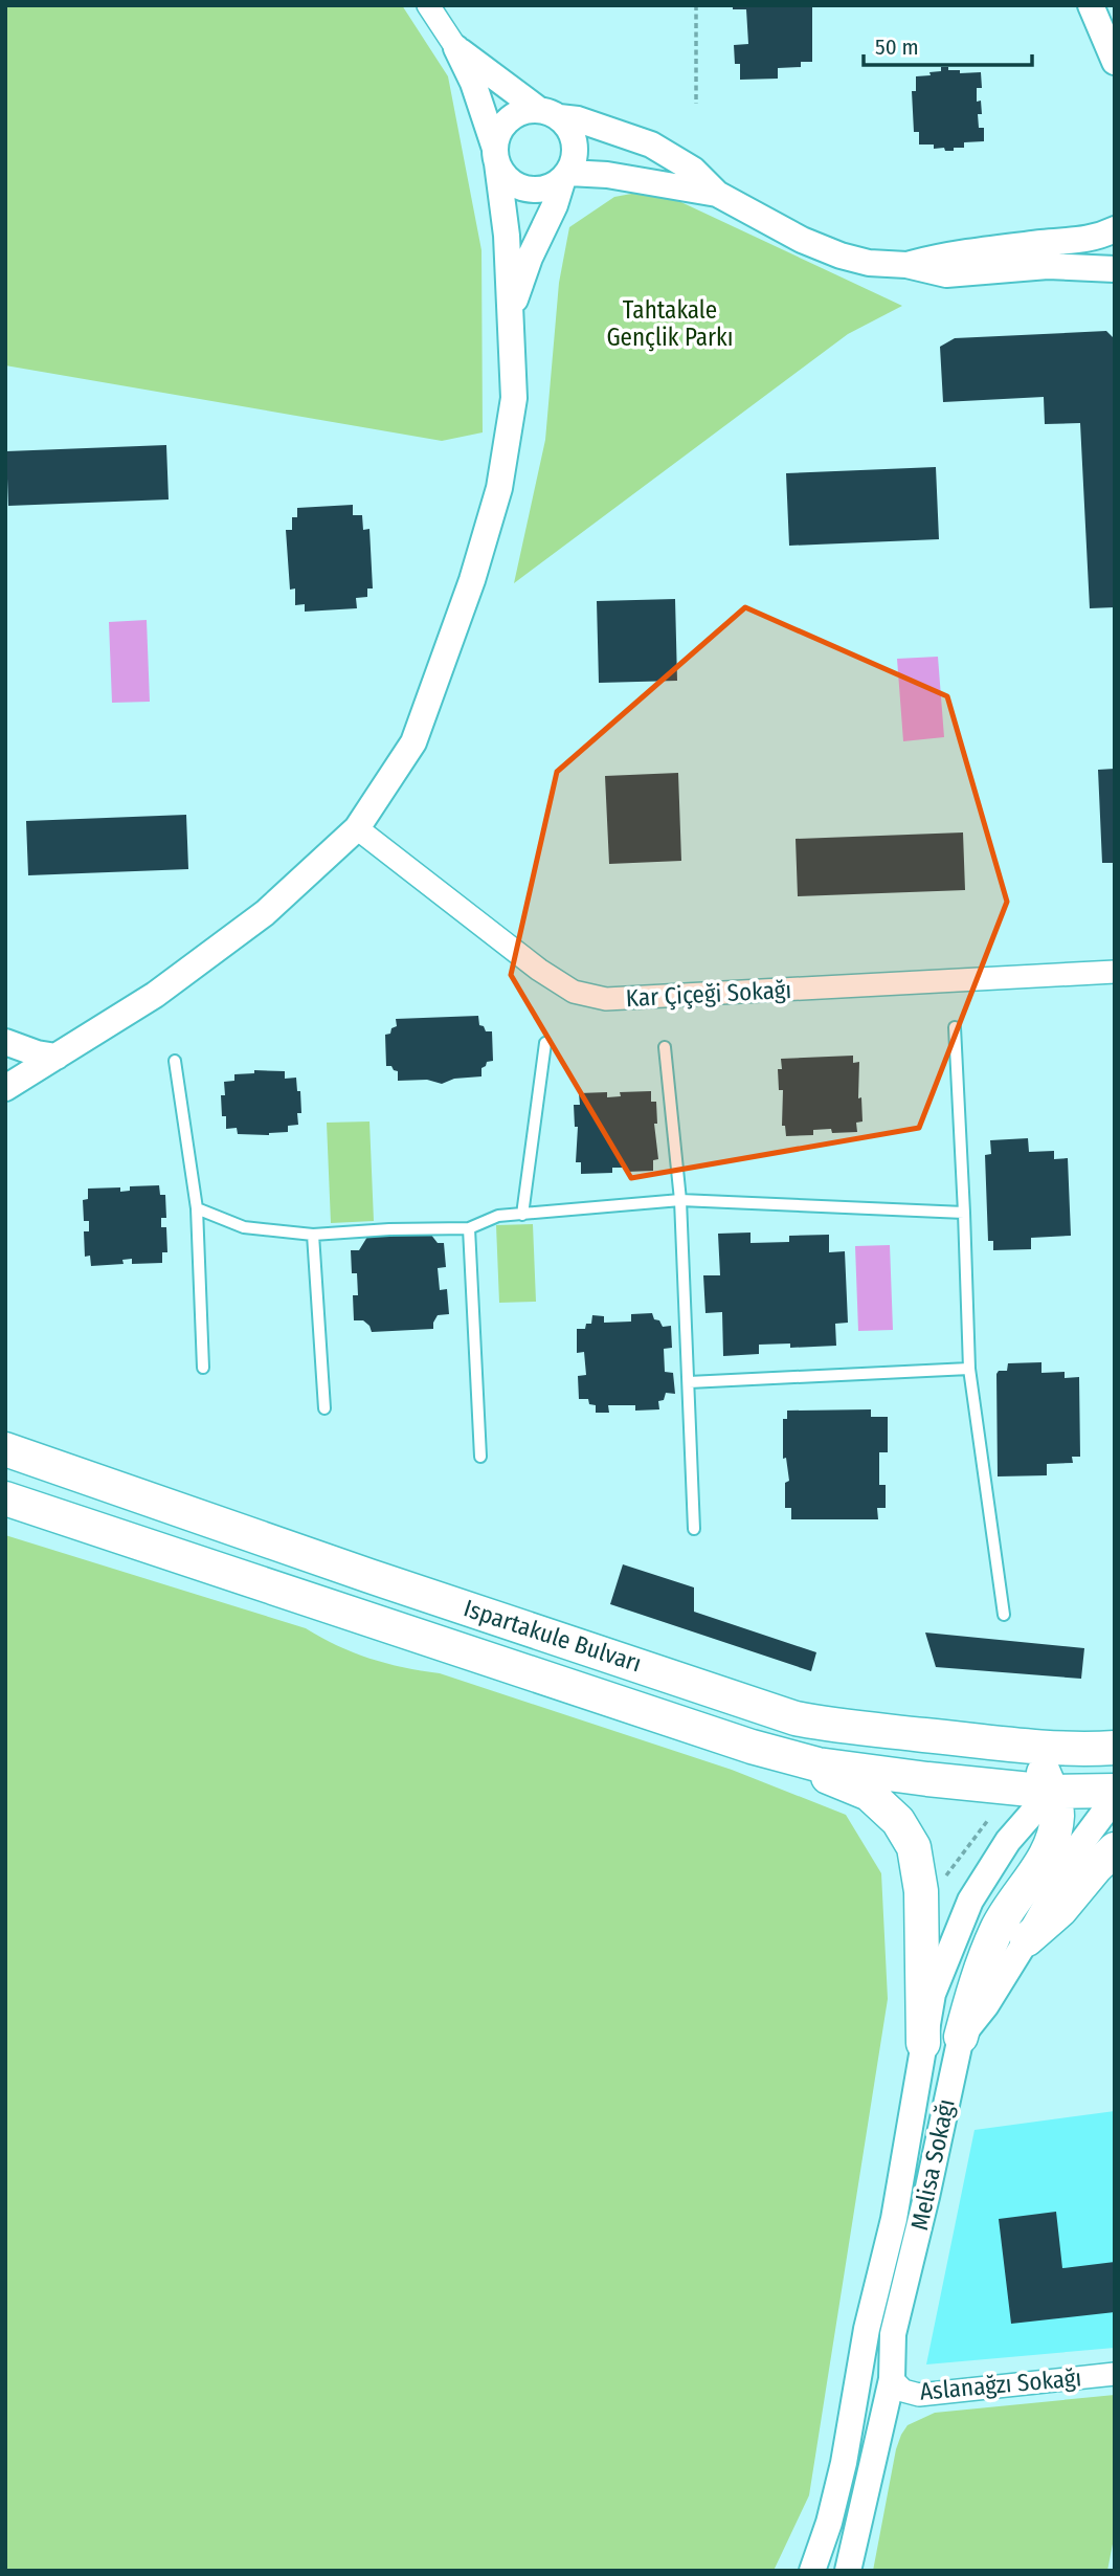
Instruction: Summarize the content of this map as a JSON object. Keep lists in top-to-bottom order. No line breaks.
{"streets":{"main road":["Ispartakule Bulvarı"],"street":["Kar Çiçeği Sokağı","Melisa Sokağı","Aslanağzı Sokağı"]},"crossings":[["Ispartakule Bulvarı","Melisa Sokağı"],["Melisa Sokağı","Aslanağzı Sokağı"]],"parks":["Tahtakale Gençlik Parkı"],"scale_bar":"50 m"}
